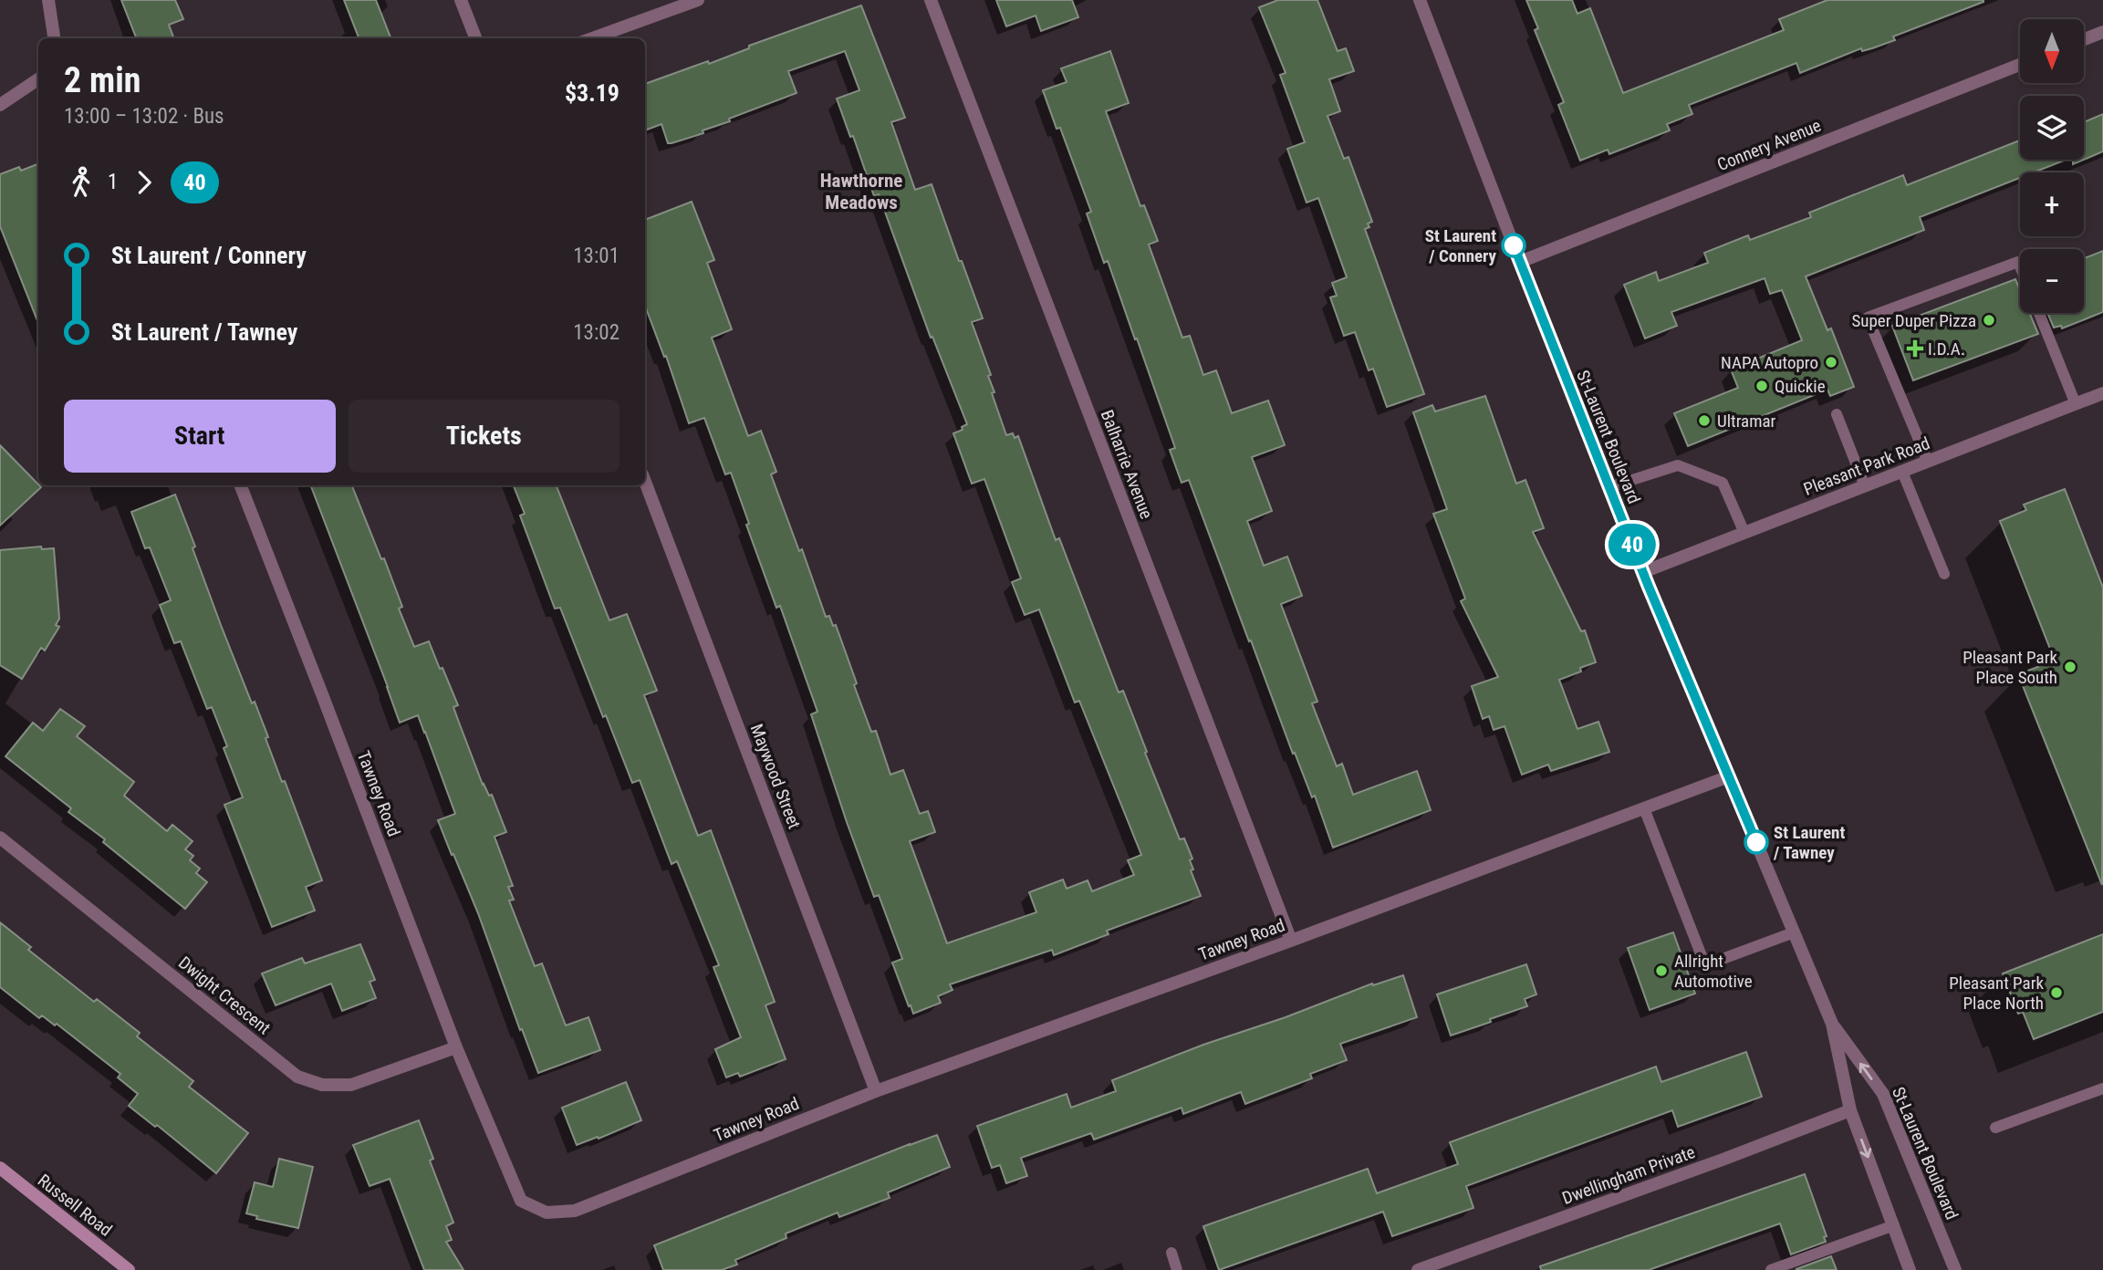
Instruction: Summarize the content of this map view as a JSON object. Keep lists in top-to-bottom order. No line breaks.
{"streets":{"main road":["Russell Road"],"street":["Connery Avenue","St-Laurent Boulevard","Balharrie Avenue","Pleasant Park Road","Maywood Street","Tawney Road","Dwight Crescent","Dwellingham Private"]},"crossings":[["Connery Avenue","St-Laurent Boulevard"],["St-Laurent Boulevard","Pleasant Park Road"],["St-Laurent Boulevard","Tawney Road"],["St-Laurent Boulevard","Dwellingham Private"],["Balharrie Avenue","Tawney Road"],["Maywood Street","Tawney Road"],["Tawney Road","Dwight Crescent"]],"districts":["Hawthorne Meadows"],"places":{"other":["St Laurent / Connery","Super Duper Pizza","NAPA Autopro","Quickie","Ultramar","Pleasant Park Place South","St Laurent / Tawney","Allright Automotive","Pleasant Park Place North"],"health":["I.D.A."]},"lines":["bus line 40"],"north":"bottom","page":{"on_map":"40","map_buttons":["+","−"],"heading":["2 min","13:00 – 13:02 · Bus","$3.19"],"legs":["1","40"],"list":[{"name":"St Laurent / Connery","value":"13:01"},{"name":"St Laurent / Tawney","value":"13:02"}],"buttons":["Start","Tickets"]}}
